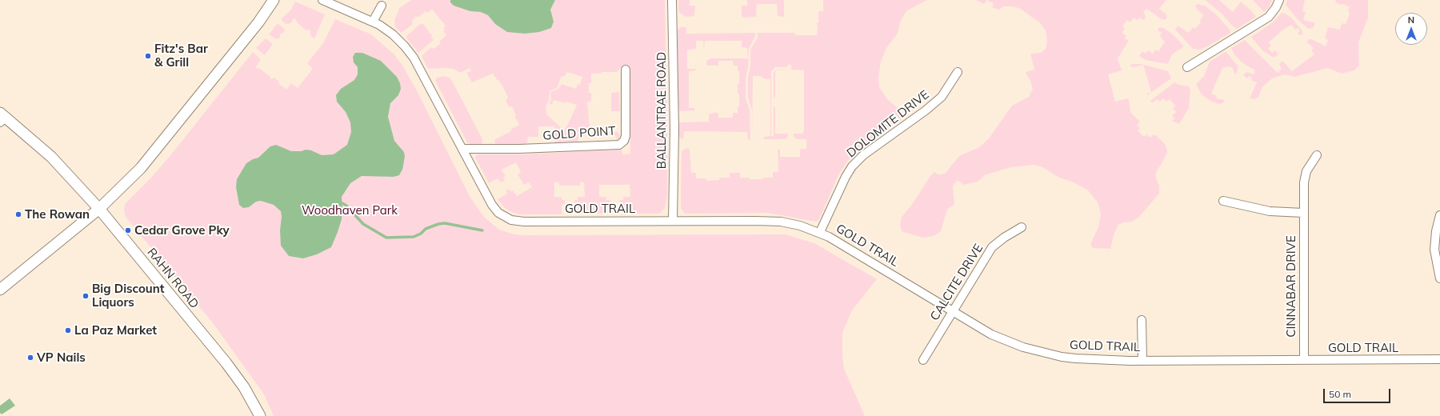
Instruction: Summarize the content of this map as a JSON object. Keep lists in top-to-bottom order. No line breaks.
{"streets":{"street":["BALLANTRAE ROAD","DOLOMITE DRIVE","GOLD POINT","GOLD TRAIL","RAHN ROAD","CALCITE DRIVE","CINNABAR DRIVE"]},"crossings":[["BALLANTRAE ROAD","GOLD TRAIL"],["DOLOMITE DRIVE","GOLD TRAIL"],["GOLD POINT","GOLD TRAIL"],["GOLD TRAIL","CALCITE DRIVE"],["GOLD TRAIL","CINNABAR DRIVE"]],"parks":["Woodhaven Park"],"places":["Fitz's Bar & Grill","The Rowan","Cedar Grove Pky","Big Discount Liquors","La Paz Market","VP Nails"],"scale_bar":"50 m","north":"top"}
